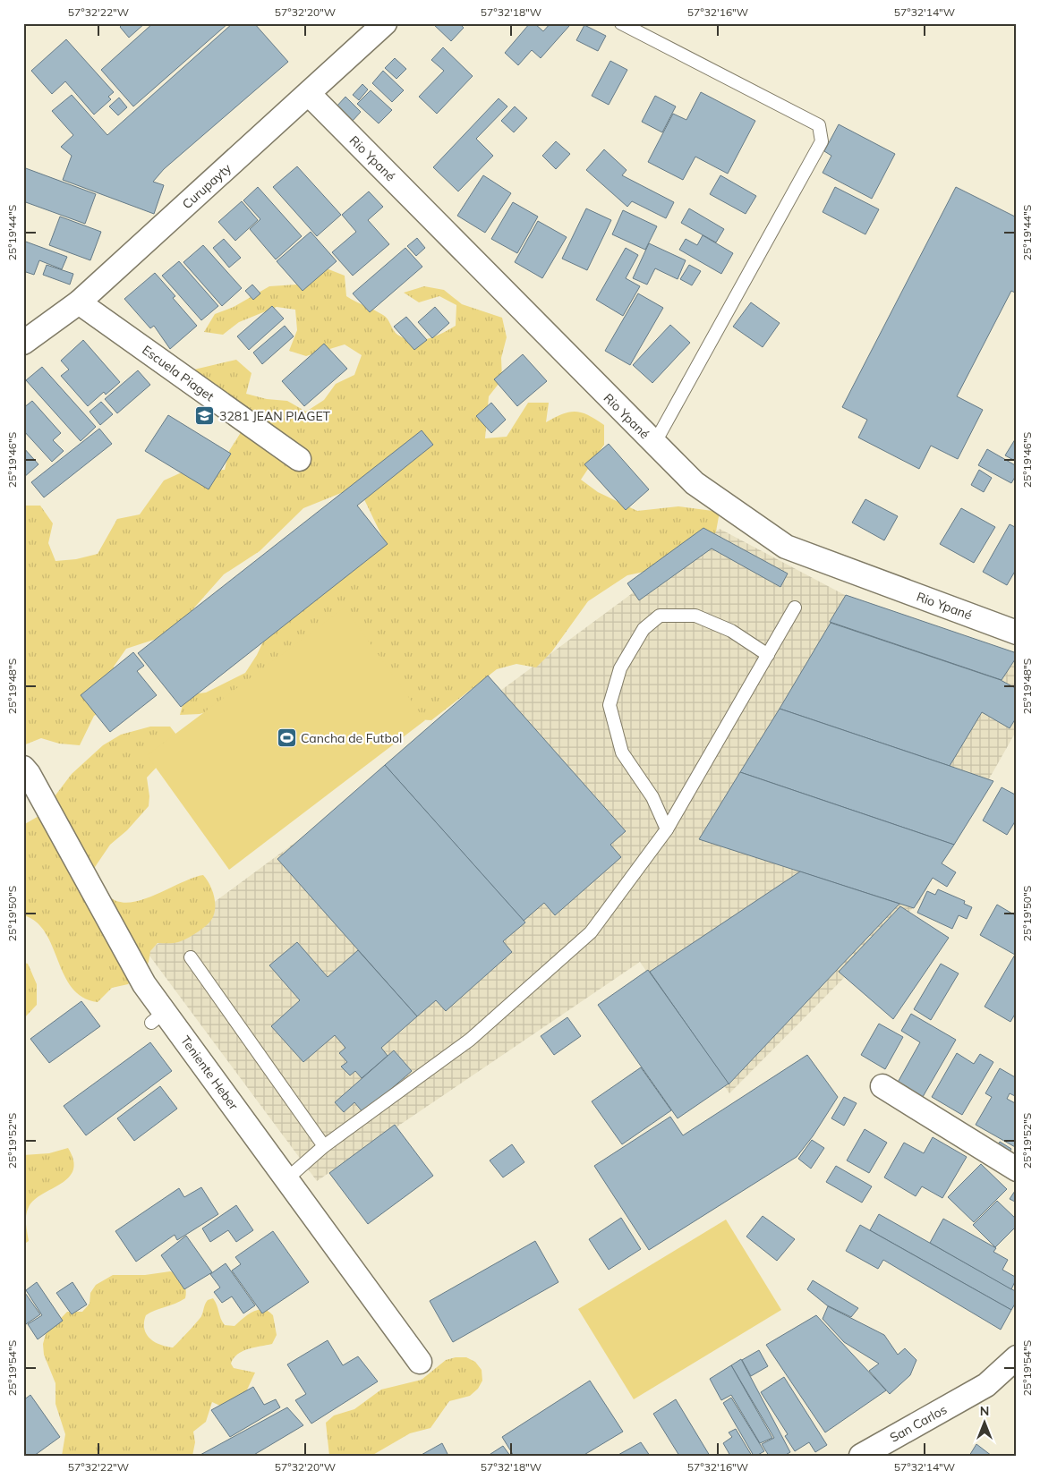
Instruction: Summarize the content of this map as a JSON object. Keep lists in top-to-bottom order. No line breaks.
{"streets":{"street":["Rio Ypané","Curupayty","Escuela Piaget","Teniente Heber","San Carlos"]},"crossings":[["Rio Ypané","Curupayty"],["Curupayty","Escuela Piaget"]],"places":{"school or university":["3281 JEAN PIAGET"],"sports":["Cancha de Futbol"]},"north":"top","coordinates":["57°32'22\"W","57°32'20\"W","57°32'18\"W","57°32'16\"W","57°32'14\"W","25°19'44\"S","25°19'46\"S","25°19'48\"S","25°19'50\"S","25°19'52\"S","25°19'54\"S"]}
